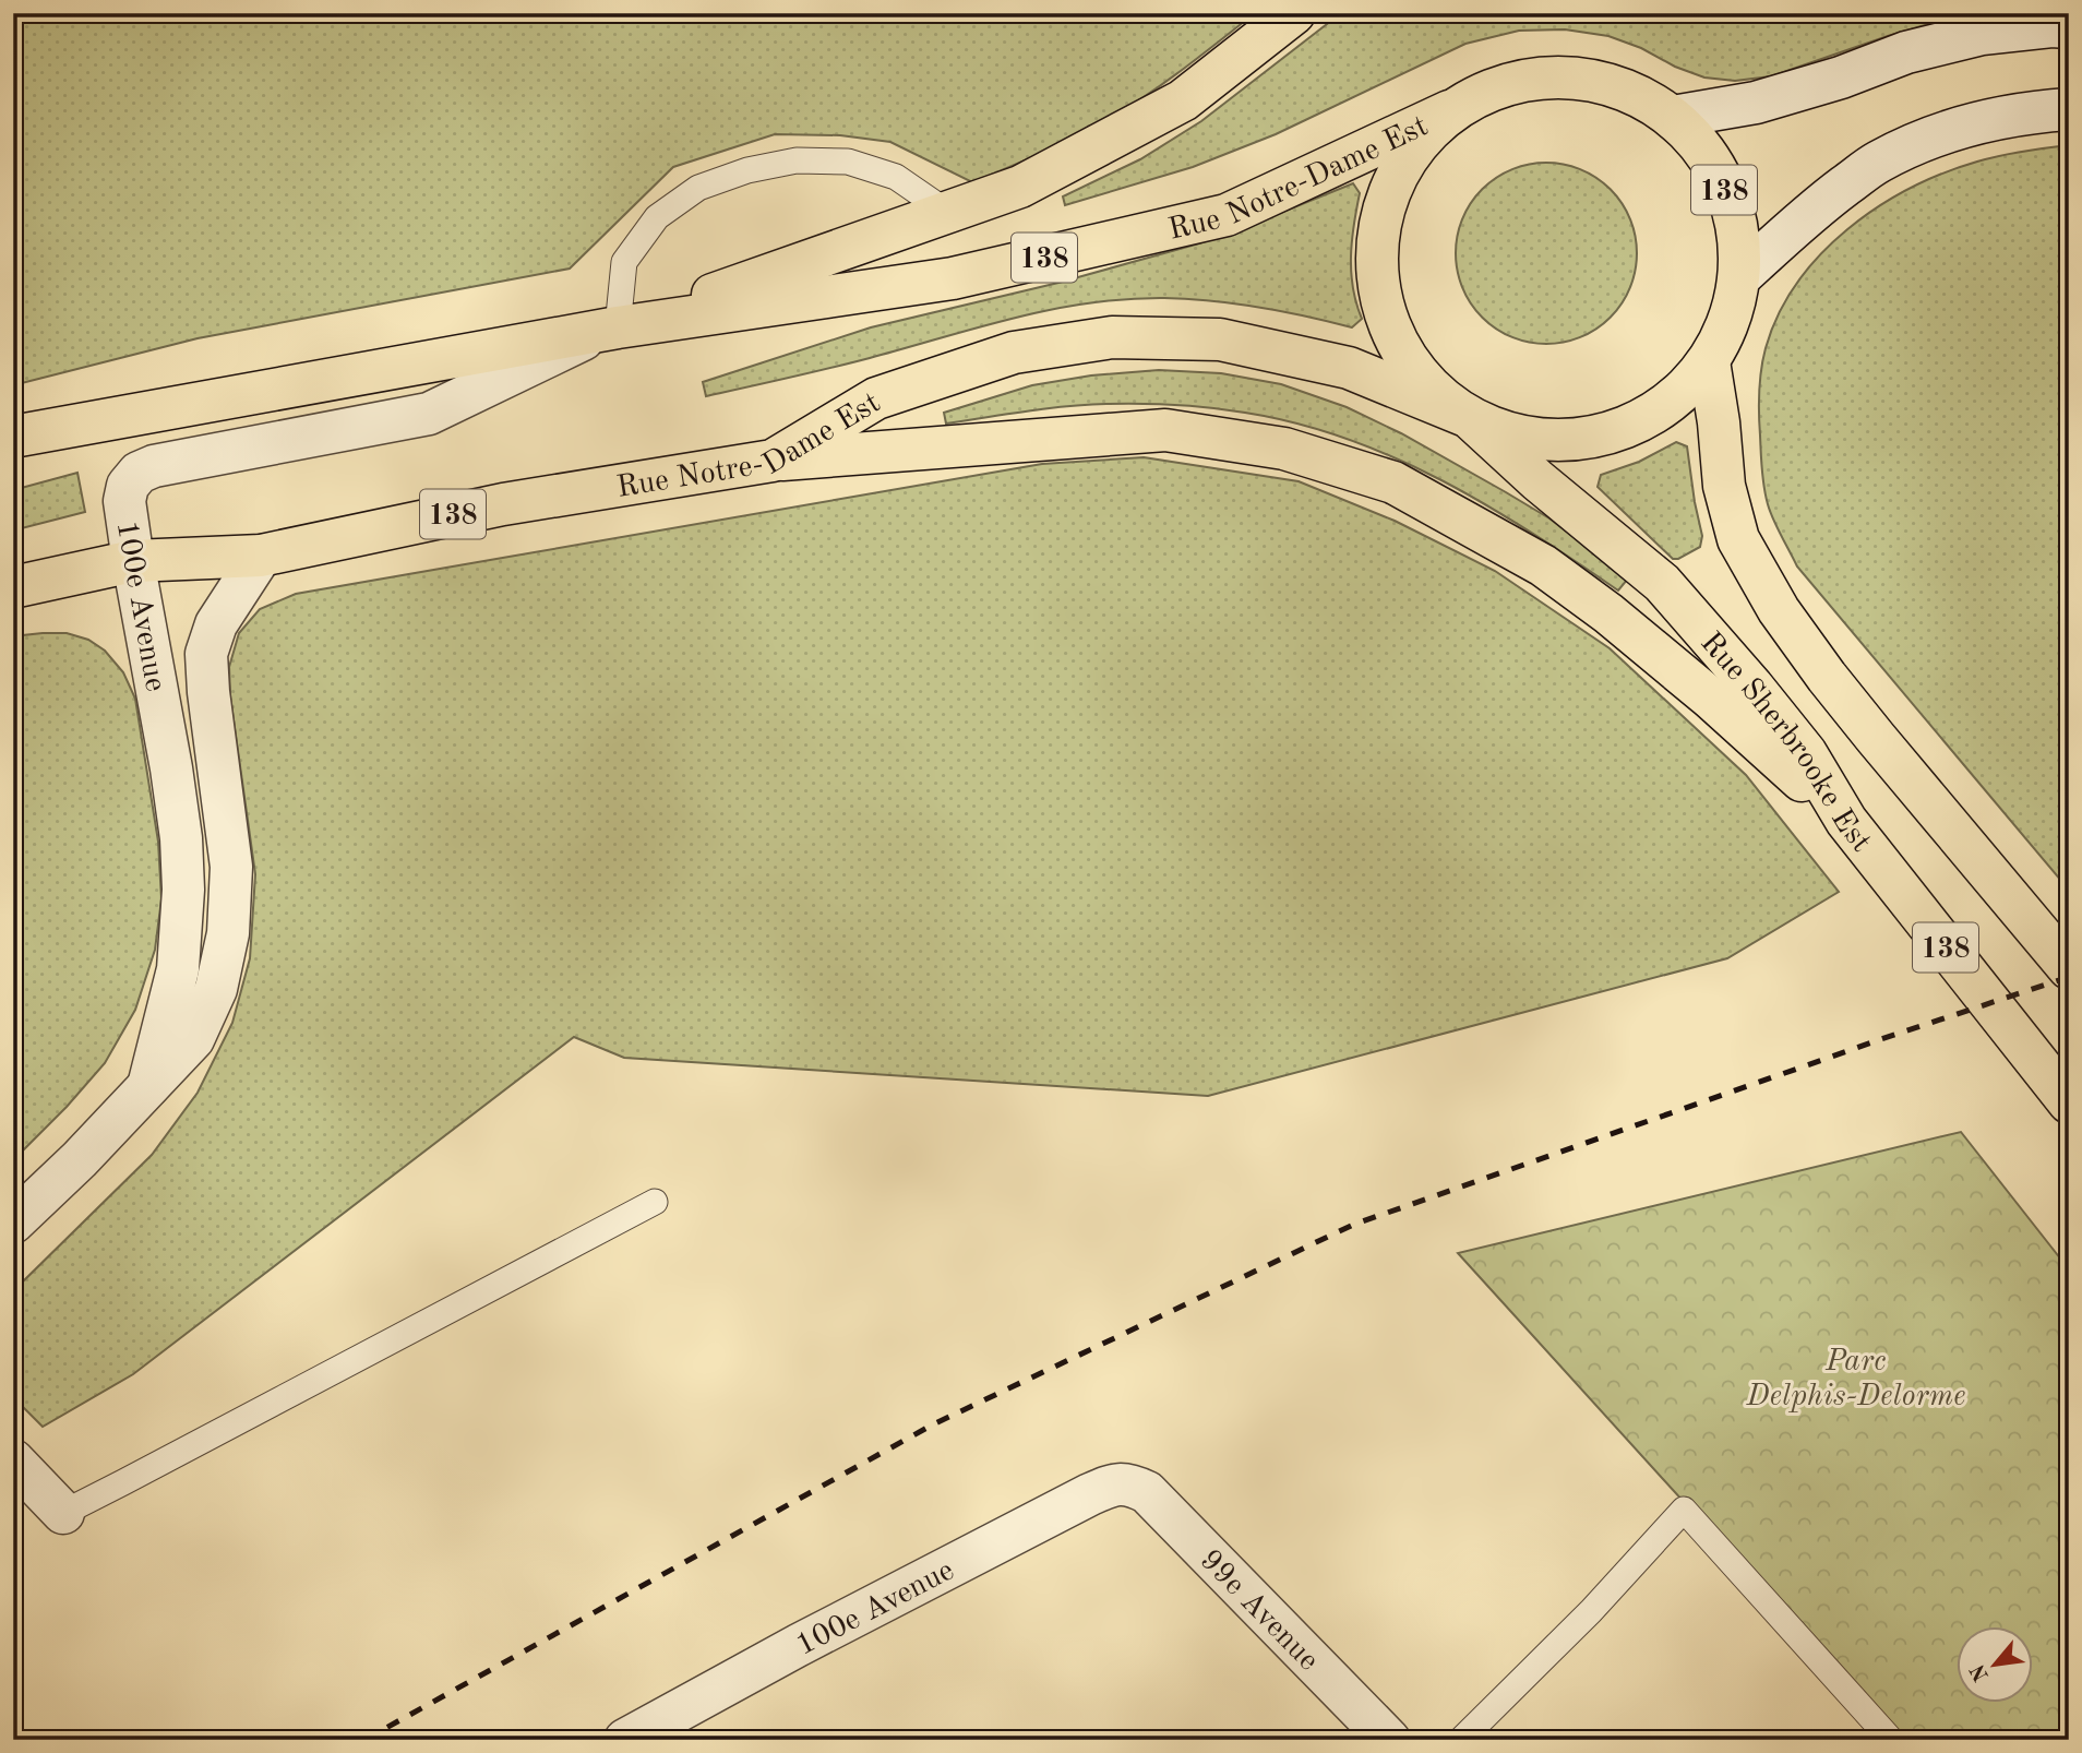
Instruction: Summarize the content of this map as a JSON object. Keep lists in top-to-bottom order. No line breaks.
{"streets":{"main road":["Rue Notre-Dame Est","138","Rue Sherbrooke Est"],"street":["100e Avenue","99e Avenue"]},"crossings":[["Rue Notre-Dame Est","138"],["Rue Notre-Dame Est","100e Avenue"],["Rue Notre-Dame Est","Rue Sherbrooke Est"],["138","Rue Sherbrooke Est"],["100e Avenue","99e Avenue"]],"parks":["Parc Delphis-Delorme"],"north":"bottom left"}
